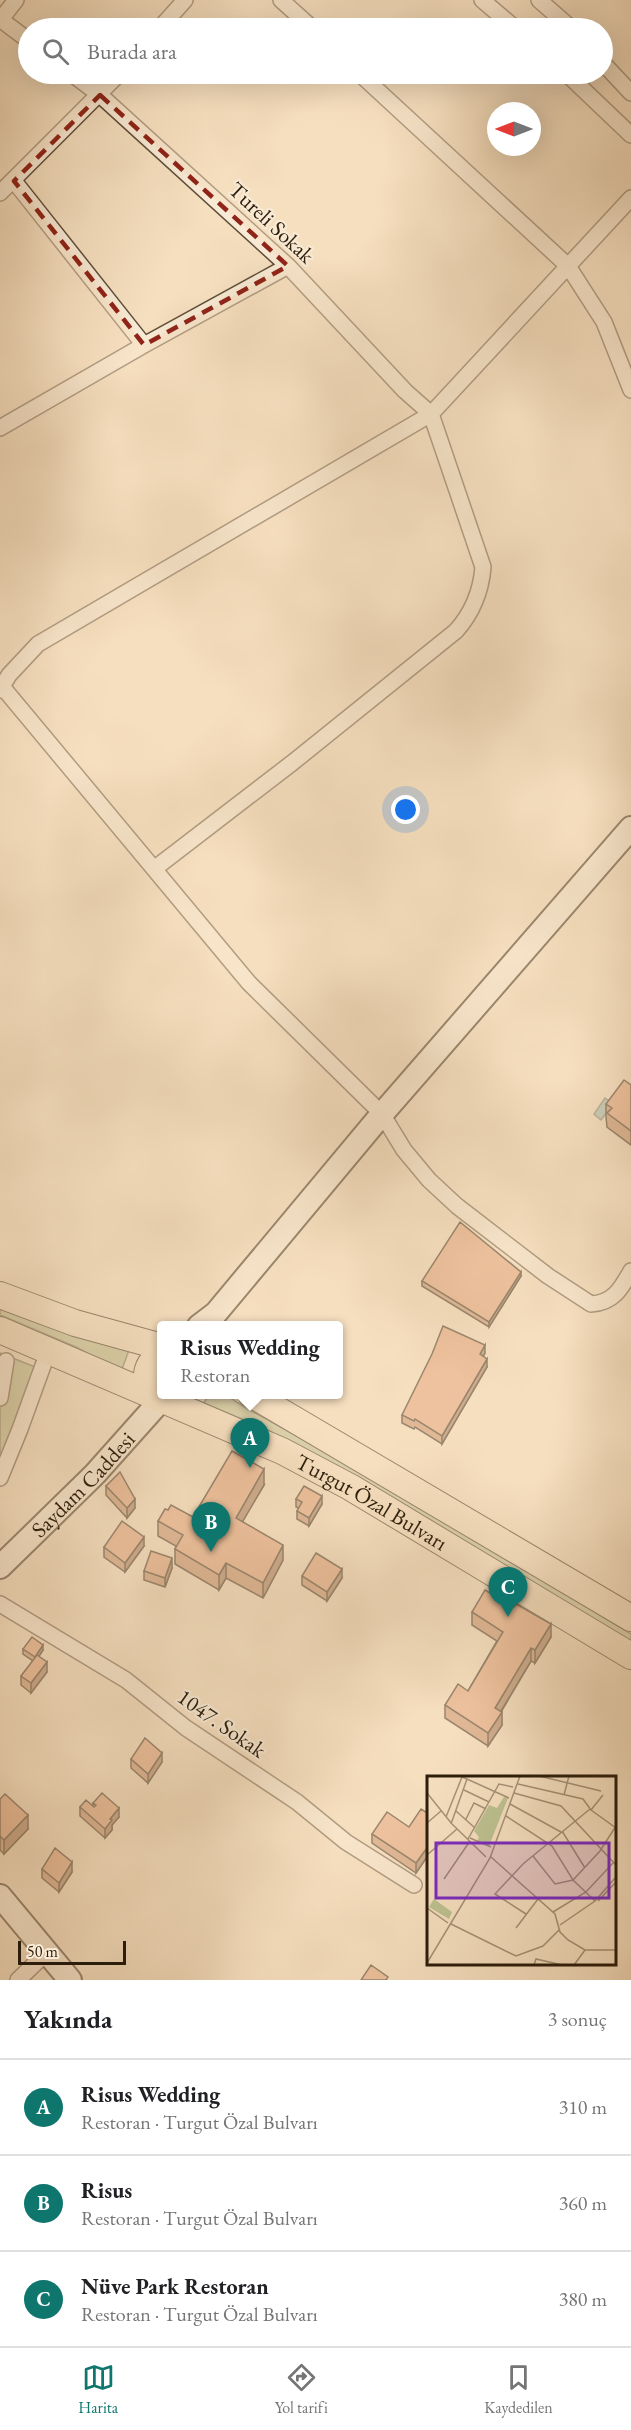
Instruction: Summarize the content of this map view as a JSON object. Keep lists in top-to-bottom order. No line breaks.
{"streets":{"main road":["Turgut Özal Bulvarı"],"street":["Tureli Sokak","Saydam Caddesi","1047. Sokak"]},"scale_bar":"50 m","north":"left","page":{"search":"Burada ara","popup":["Risus Wedding","Restoran"],"pins":["A","B","C"],"scale":"50 m","heading":["Yakında","3 sonuç"],"list":[{"mark":"A","name":"Risus Wedding","note":"Restoran · Turgut Özal Bulvarı","value":"310 m"},{"mark":"B","name":"Risus","note":"Restoran · Turgut Özal Bulvarı","value":"360 m"},{"mark":"C","name":"Nüve Park Restoran","note":"Restoran · Turgut Özal Bulvarı","value":"380 m"}],"nav":["Harita","Yol tarifi","Kaydedilen"]}}
